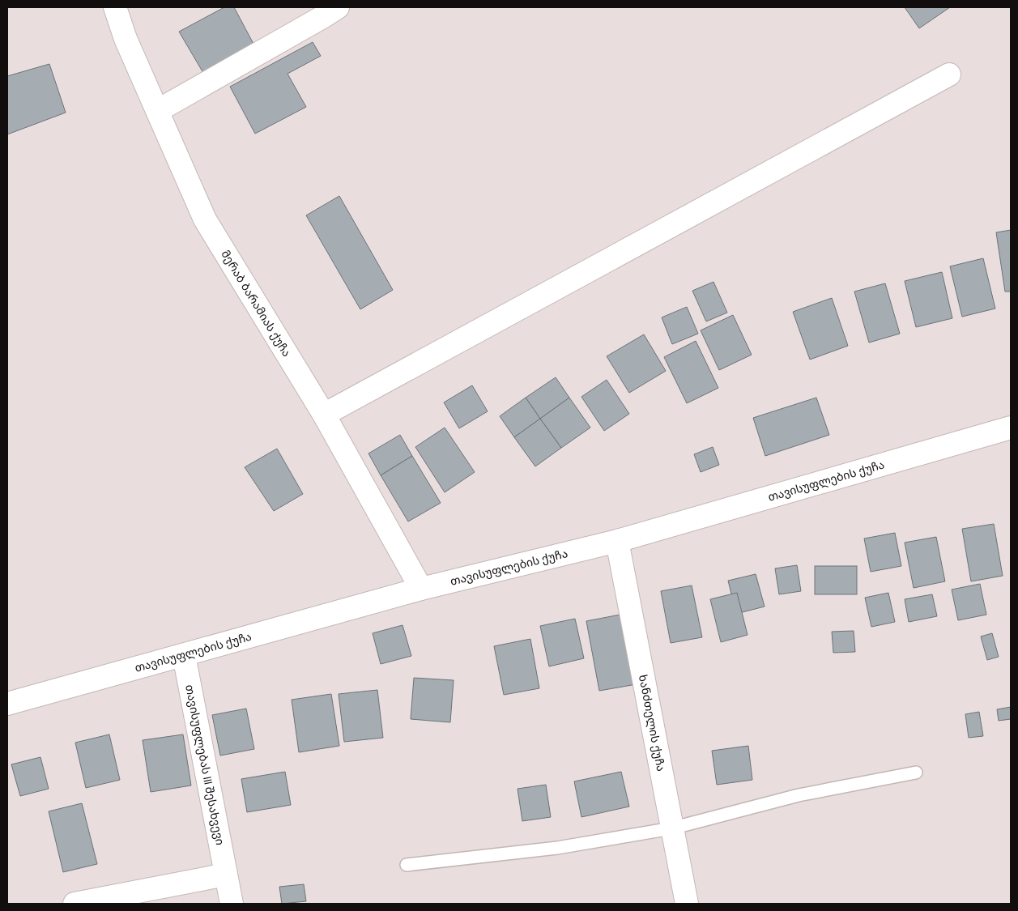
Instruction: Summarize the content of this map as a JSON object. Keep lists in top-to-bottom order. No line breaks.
{"streets":{"main road":["მერაბ ბარამიას ქუჩა","თავისუფლების ქუჩა","ხანძთელის ქუჩა","თავისუფლებას III შესახვევი"]},"crossings":[["მერაბ ბარამიას ქუჩა","თავისუფლების ქუჩა"],["თავისუფლების ქუჩა","ხანძთელის ქუჩა"],["თავისუფლების ქუჩა","თავისუფლებას III შესახვევი"]]}
